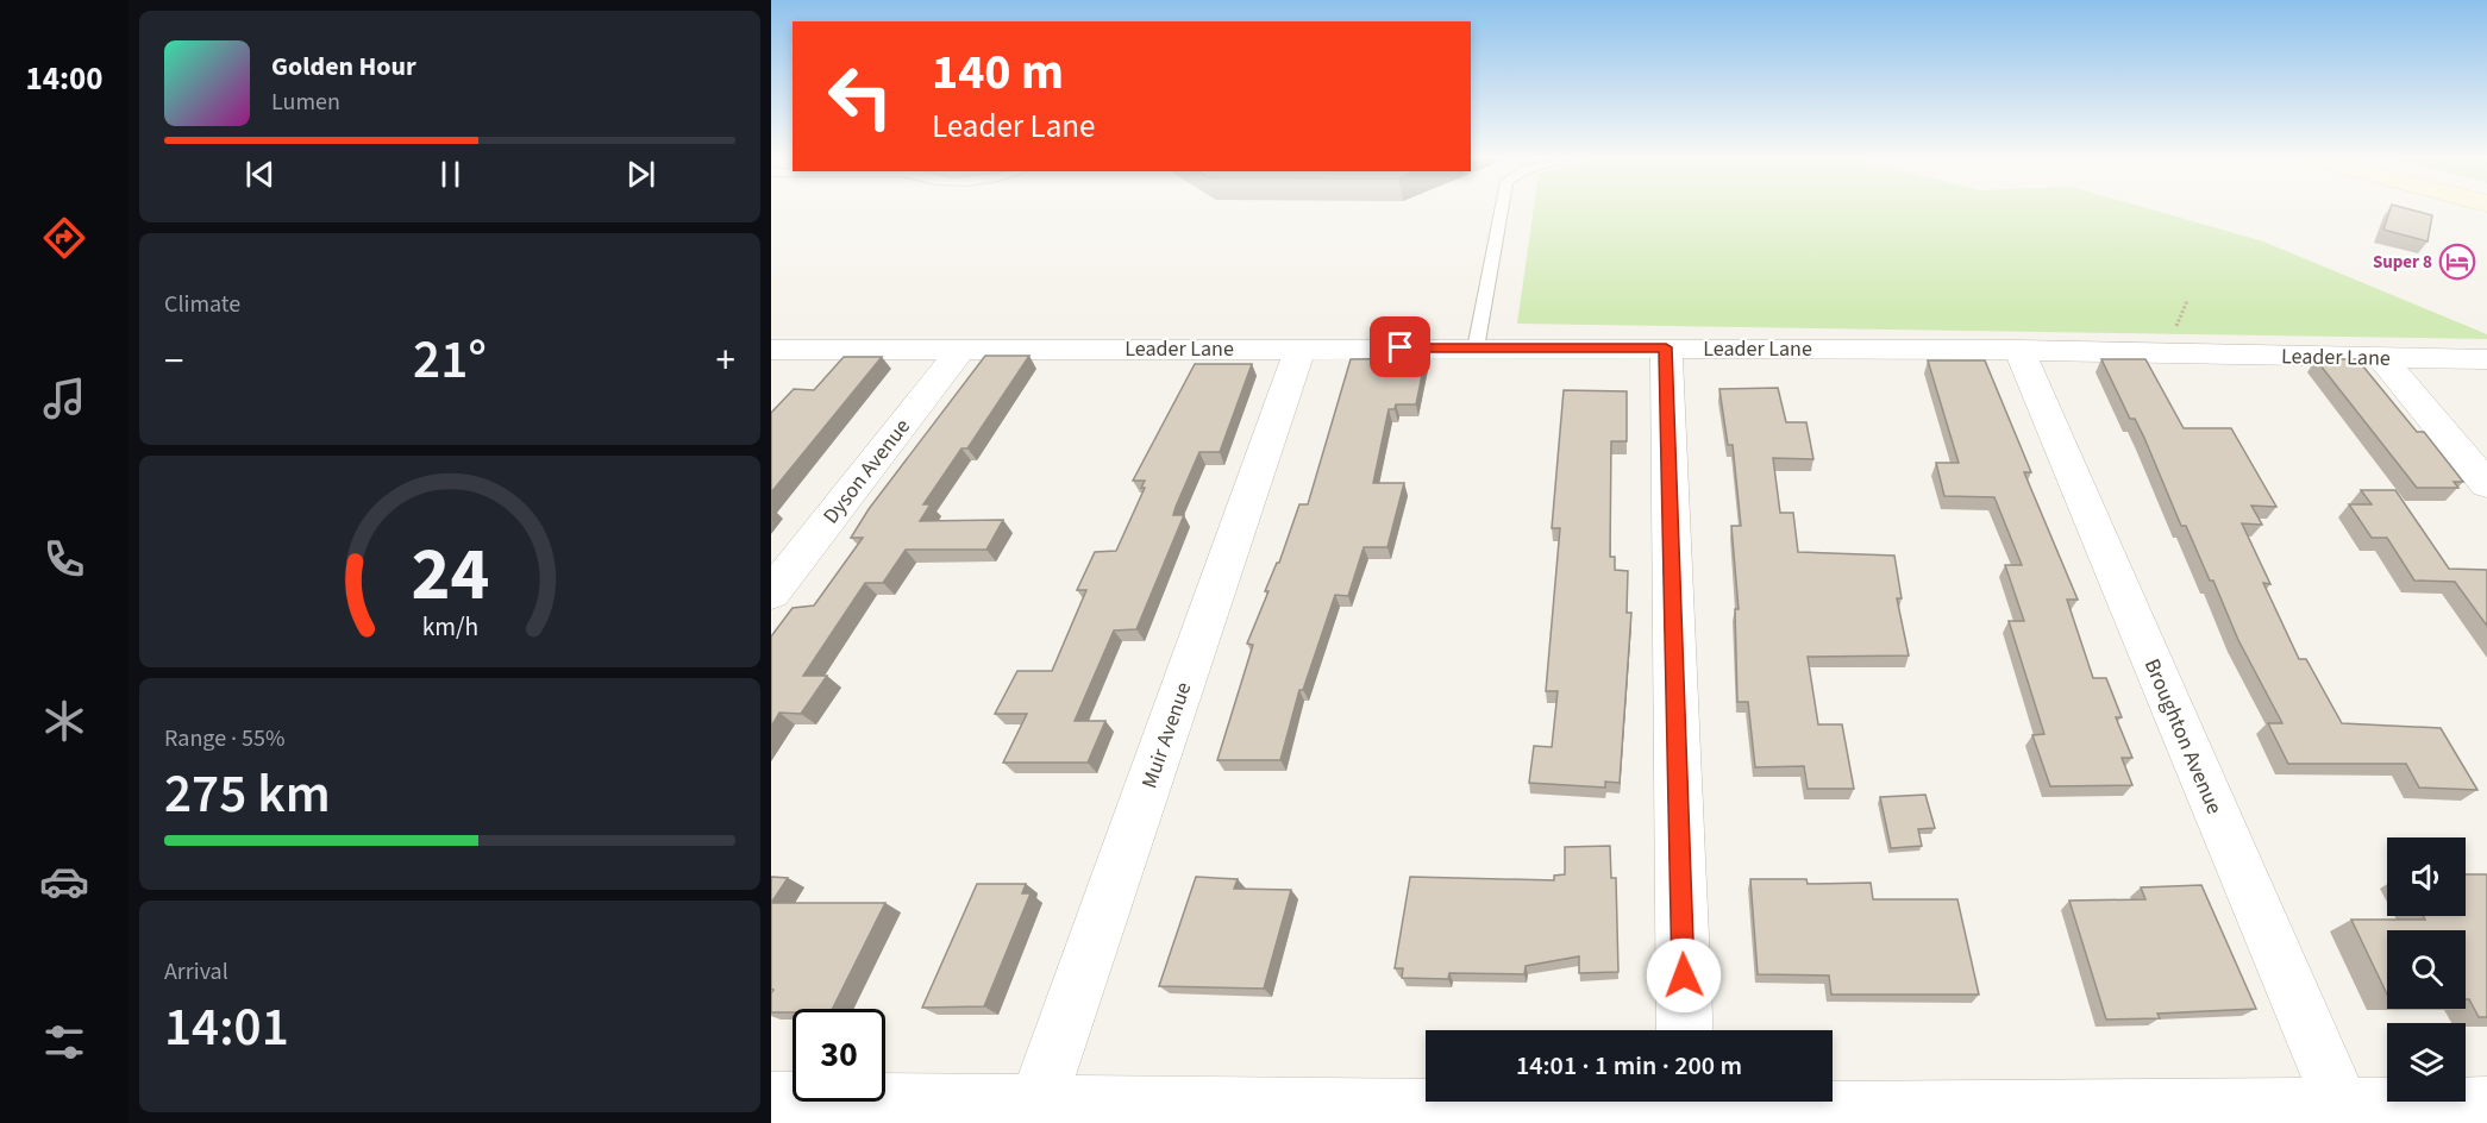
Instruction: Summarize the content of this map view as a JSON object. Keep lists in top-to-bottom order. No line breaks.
{"streets":{"street":["Leader Lane","Dyson Avenue","Muir Avenue","Broughton Avenue"]},"crossings":[["Leader Lane","Dyson Avenue"],["Leader Lane","Muir Avenue"],["Leader Lane","Broughton Avenue"]],"places":{"hotel":["Super 8"]},"page":{"tabs":"14:00","turn":["140 m","Leader Lane"],"song":["Golden Hour","Lumen"],"tile":["Climate",["Range · 55%","275 km"],["Arrival","14:01"]],"heat":["−","21°","+"],"limit":"30","trip":"14:01 · 1 min · 200 m","gauge":["24","km/h"]}}
